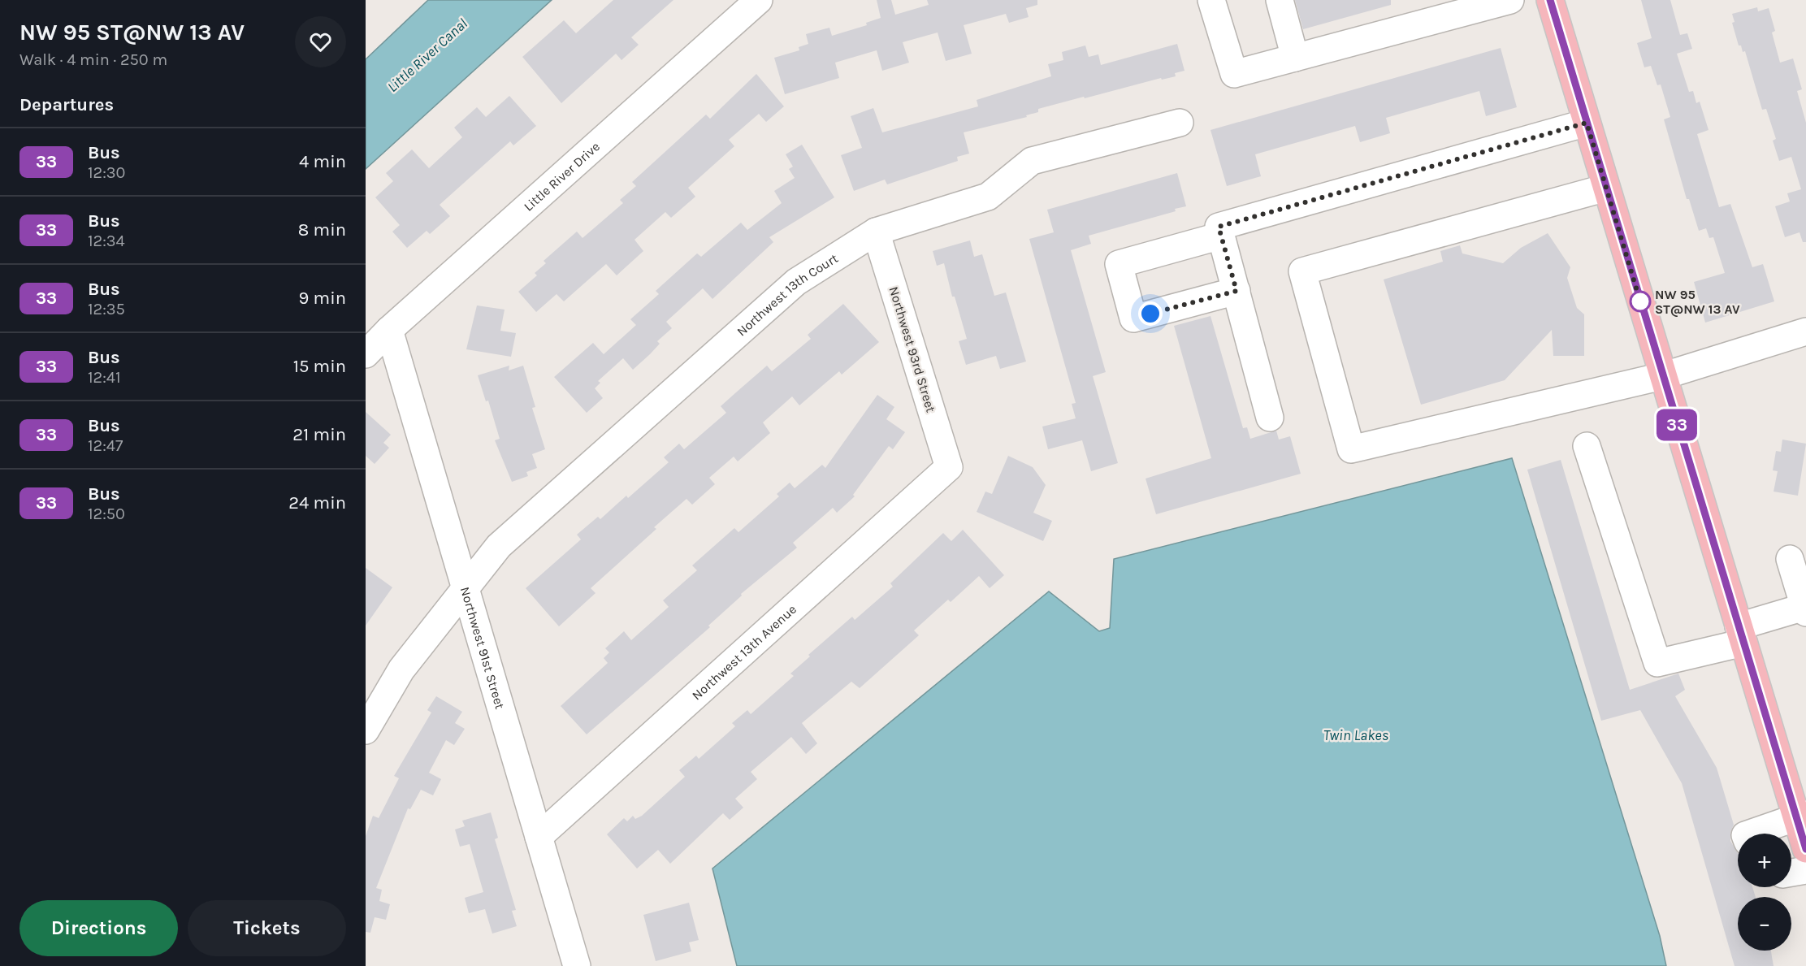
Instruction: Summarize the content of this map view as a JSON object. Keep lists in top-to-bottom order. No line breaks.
{"streets":{"street":["Little River Drive","Northwest 13th Court","Northwest 93rd Street","Northwest 91st Street","Northwest 13th Avenue"]},"crossings":[["Little River Drive","Northwest 91st Street"],["Northwest 13th Court","Northwest 93rd Street"],["Northwest 13th Court","Northwest 91st Street"],["Northwest 93rd Street","Northwest 13th Avenue"],["Northwest 91st Street","Northwest 13th Avenue"]],"water":["Little River Canal","Twin Lakes"],"places":["NW 95 ST@NW 13 AV"],"lines":["bus line 33"],"page":{"heading":[["NW 95 ST@NW 13 AV","Walk · 4 min · 250 m"],"Departures"],"on_map":"33","list":[{"mark":"33","name":"Bus","note":"12:30","value":"4 min"},{"mark":"33","name":"Bus","note":"12:34","value":"8 min"},{"mark":"33","name":"Bus","note":"12:35","value":"9 min"},{"mark":"33","name":"Bus","note":"12:41","value":"15 min"},{"mark":"33","name":"Bus","note":"12:47","value":"21 min"},{"mark":"33","name":"Bus","note":"12:50","value":"24 min"}],"map_buttons":["+","−"],"buttons":["Directions","Tickets"]}}
